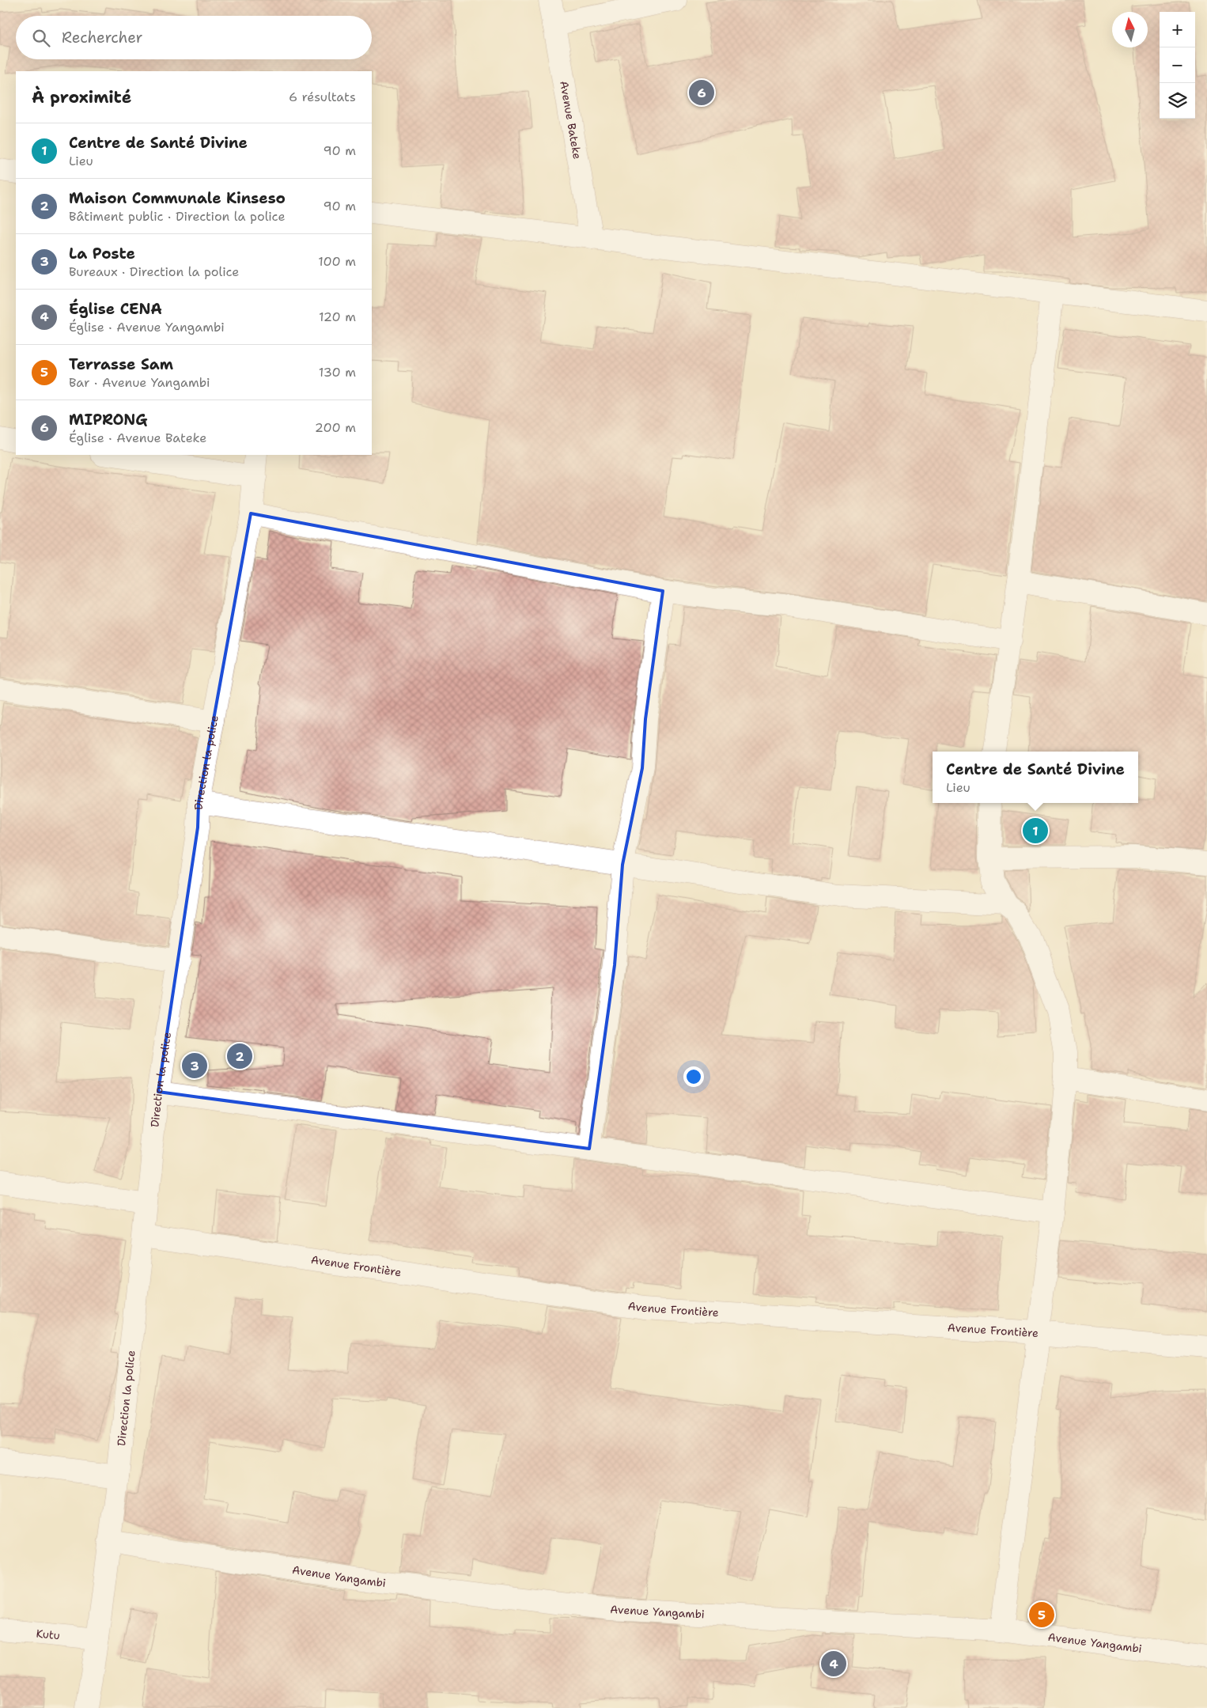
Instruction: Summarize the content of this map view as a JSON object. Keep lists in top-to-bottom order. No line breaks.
{"streets":{"street":["Avenue Bateke","Direction la police","Avenue Frontière","Avenue Yangambi","Kutu"]},"crossings":[["Direction la police","Avenue Frontière"],["Direction la police","Avenue Yangambi"],["Direction la police","Kutu"]],"north":"top","page":{"map_buttons":["+","−"],"search":"Rechercher","heading":["À proximité","6 résultats"],"pins":["6","1","2","3","5","4"],"list":[{"mark":"1","name":"Centre de Santé Divine","note":"Lieu","value":"90 m"},{"mark":"2","name":"Maison Communale Kinseso","note":"Bâtiment public · Direction la police","value":"90 m"},{"mark":"3","name":"La Poste","note":"Bureaux · Direction la police","value":"100 m"},{"mark":"4","name":"Église CENA","note":"Église · Avenue Yangambi","value":"120 m"},{"mark":"5","name":"Terrasse Sam","note":"Bar · Avenue Yangambi","value":"130 m"},{"mark":"6","name":"MIPRONG","note":"Église · Avenue Bateke","value":"200 m"}],"popup":["Centre de Santé Divine","Lieu"]}}
